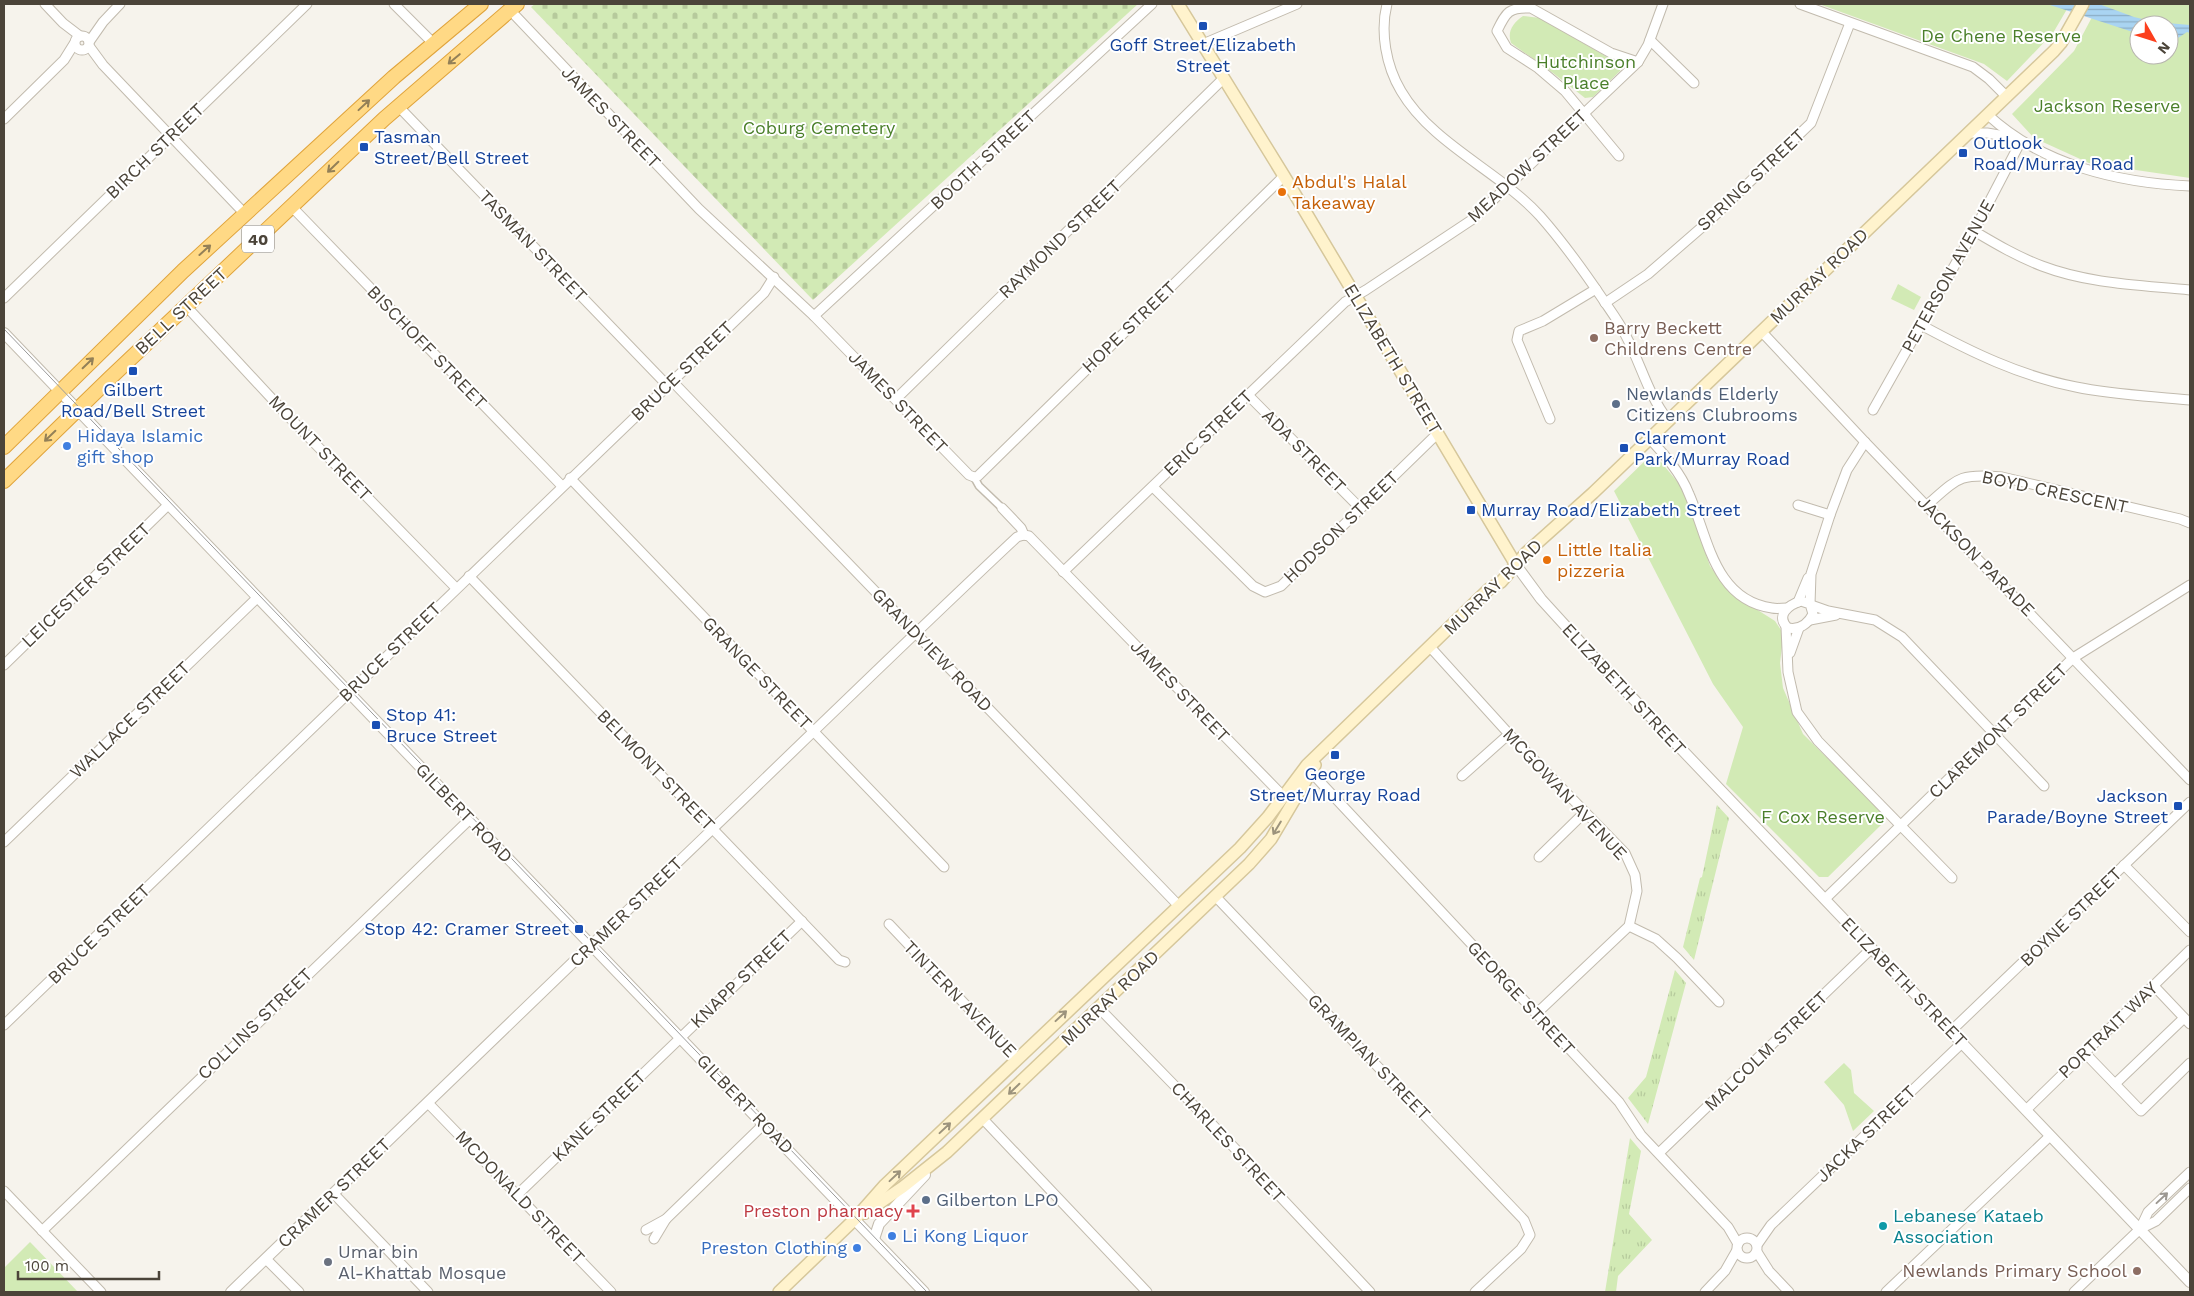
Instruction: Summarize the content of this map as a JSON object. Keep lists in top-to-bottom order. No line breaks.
{"streets":{"highway":["40","BELL STREET"],"main road":["MURRAY ROAD","ELIZABETH STREET","GRANDVIEW ROAD","TINTERN AVENUE","GRAMPIAN STREET","CHARLES STREET"],"street":["JAMES STREET","BIRCH STREET","BOOTH STREET","MEADOW STREET","SPRING STREET","RAYMOND STREET","TASMAN STREET","PETERSON AVENUE","HOPE STREET","BISCHOFF STREET","BRUCE STREET","ERIC STREET","MOUNT STREET","ADA STREET","BOYD CRESCENT","HODSON STREET","JACKSON PARADE","LEICESTER STREET","GRANGE STREET","WALLACE STREET","CLAREMONT STREET","BELMONT STREET","MCGOWAN AVENUE","GILBERT ROAD","CRAMER STREET","BOYNE STREET","KNAPP STREET","GEORGE STREET","COLLINS STREET","PORTRAIT WAY","MALCOLM STREET","KANE STREET","JACKA STREET","MCDONALD STREET"]},"crossings":[["JAMES STREET","BOOTH STREET"],["JAMES STREET","RAYMOND STREET"],["JAMES STREET","MURRAY ROAD"],["JAMES STREET","BELL STREET"],["JAMES STREET","HOPE STREET"],["JAMES STREET","BRUCE STREET"],["JAMES STREET","ERIC STREET"],["JAMES STREET","CRAMER STREET"],["MEADOW STREET","ELIZABETH STREET"],["MEADOW STREET","ERIC STREET"],["RAYMOND STREET","ELIZABETH STREET"],["TASMAN STREET","BELL STREET"],["TASMAN STREET","BRUCE STREET"],["TASMAN STREET","GRANDVIEW ROAD"],["MURRAY ROAD","ELIZABETH STREET"],["MURRAY ROAD","JACKSON PARADE"],["MURRAY ROAD","GRANDVIEW ROAD"],["MURRAY ROAD","MCGOWAN AVENUE"],["MURRAY ROAD","GILBERT ROAD"],["MURRAY ROAD","GEORGE STREET"],["MURRAY ROAD","TINTERN AVENUE"],["MURRAY ROAD","GRAMPIAN STREET"],["MURRAY ROAD","CHARLES STREET"],["BELL STREET","BISCHOFF STREET"],["BELL STREET","MOUNT STREET"],["BELL STREET","GILBERT ROAD"],["HOPE STREET","ELIZABETH STREET"],["BISCHOFF STREET","BRUCE STREET"],["ELIZABETH STREET","ERIC STREET"],["ELIZABETH STREET","HODSON STREET"],["ELIZABETH STREET","CLAREMONT STREET"],["ELIZABETH STREET","BOYNE STREET"],["ELIZABETH STREET","PORTRAIT WAY"],["ELIZABETH STREET","MALCOLM STREET"],["ELIZABETH STREET","JACKA STREET"],["BRUCE STREET","MOUNT STREET"],["BRUCE STREET","GRANDVIEW ROAD"],["BRUCE STREET","GRANGE STREET"],["BRUCE STREET","BELMONT STREET"],["BRUCE STREET","GILBERT ROAD"],["ERIC STREET","ADA STREET"],["ERIC STREET","HODSON STREET"],["ADA STREET","HODSON STREET"],["BOYD CRESCENT","JACKSON PARADE"],["JACKSON PARADE","CLAREMONT STREET"],["LEICESTER STREET","GILBERT ROAD"],["GRANDVIEW ROAD","CRAMER STREET"],["GRANGE STREET","CRAMER STREET"],["WALLACE STREET","GILBERT ROAD"],["BELMONT STREET","CRAMER STREET"],["BELMONT STREET","KNAPP STREET"],["GILBERT ROAD","CRAMER STREET"],["GILBERT ROAD","KNAPP STREET"],["GILBERT ROAD","COLLINS STREET"],["GILBERT ROAD","KANE STREET"],["CRAMER STREET","MCDONALD STREET"],["KNAPP STREET","KANE STREET"],["GEORGE STREET","MALCOLM STREET"],["GEORGE STREET","JACKA STREET"],["KANE STREET","MCDONALD STREET"]],"parks":["De Chene Reserve","Hutchinson Place","Jackson Reserve","Coburg Cemetery","F Cox Reserve"],"places":{"transit":["Goff Street/Elizabeth Street","Tasman Street/Bell Street","Outlook Road/Murray Road","Gilbert Road/Bell Street","Claremont Park/Murray Road","Murray Road/Elizabeth Street","Stop 41: Bruce Street","George Street/Murray Road","Jackson Parade/Boyne Street","Stop 42: Cramer Street"],"other":["Abdul's Halal Takeaway","Barry Beckett Childrens Centre","Newlands Elderly Citizens Clubrooms","Hidaya Islamic gift shop","Little Italia pizzeria","Gilberton LPO","Lebanese Kataeb Association","Li Kong Liquor","Preston Clothing","Umar bin Al-Khattab Mosque","Newlands Primary School"],"health":["Preston pharmacy"]},"scale_bar":"100 m","north":"bottom right"}
